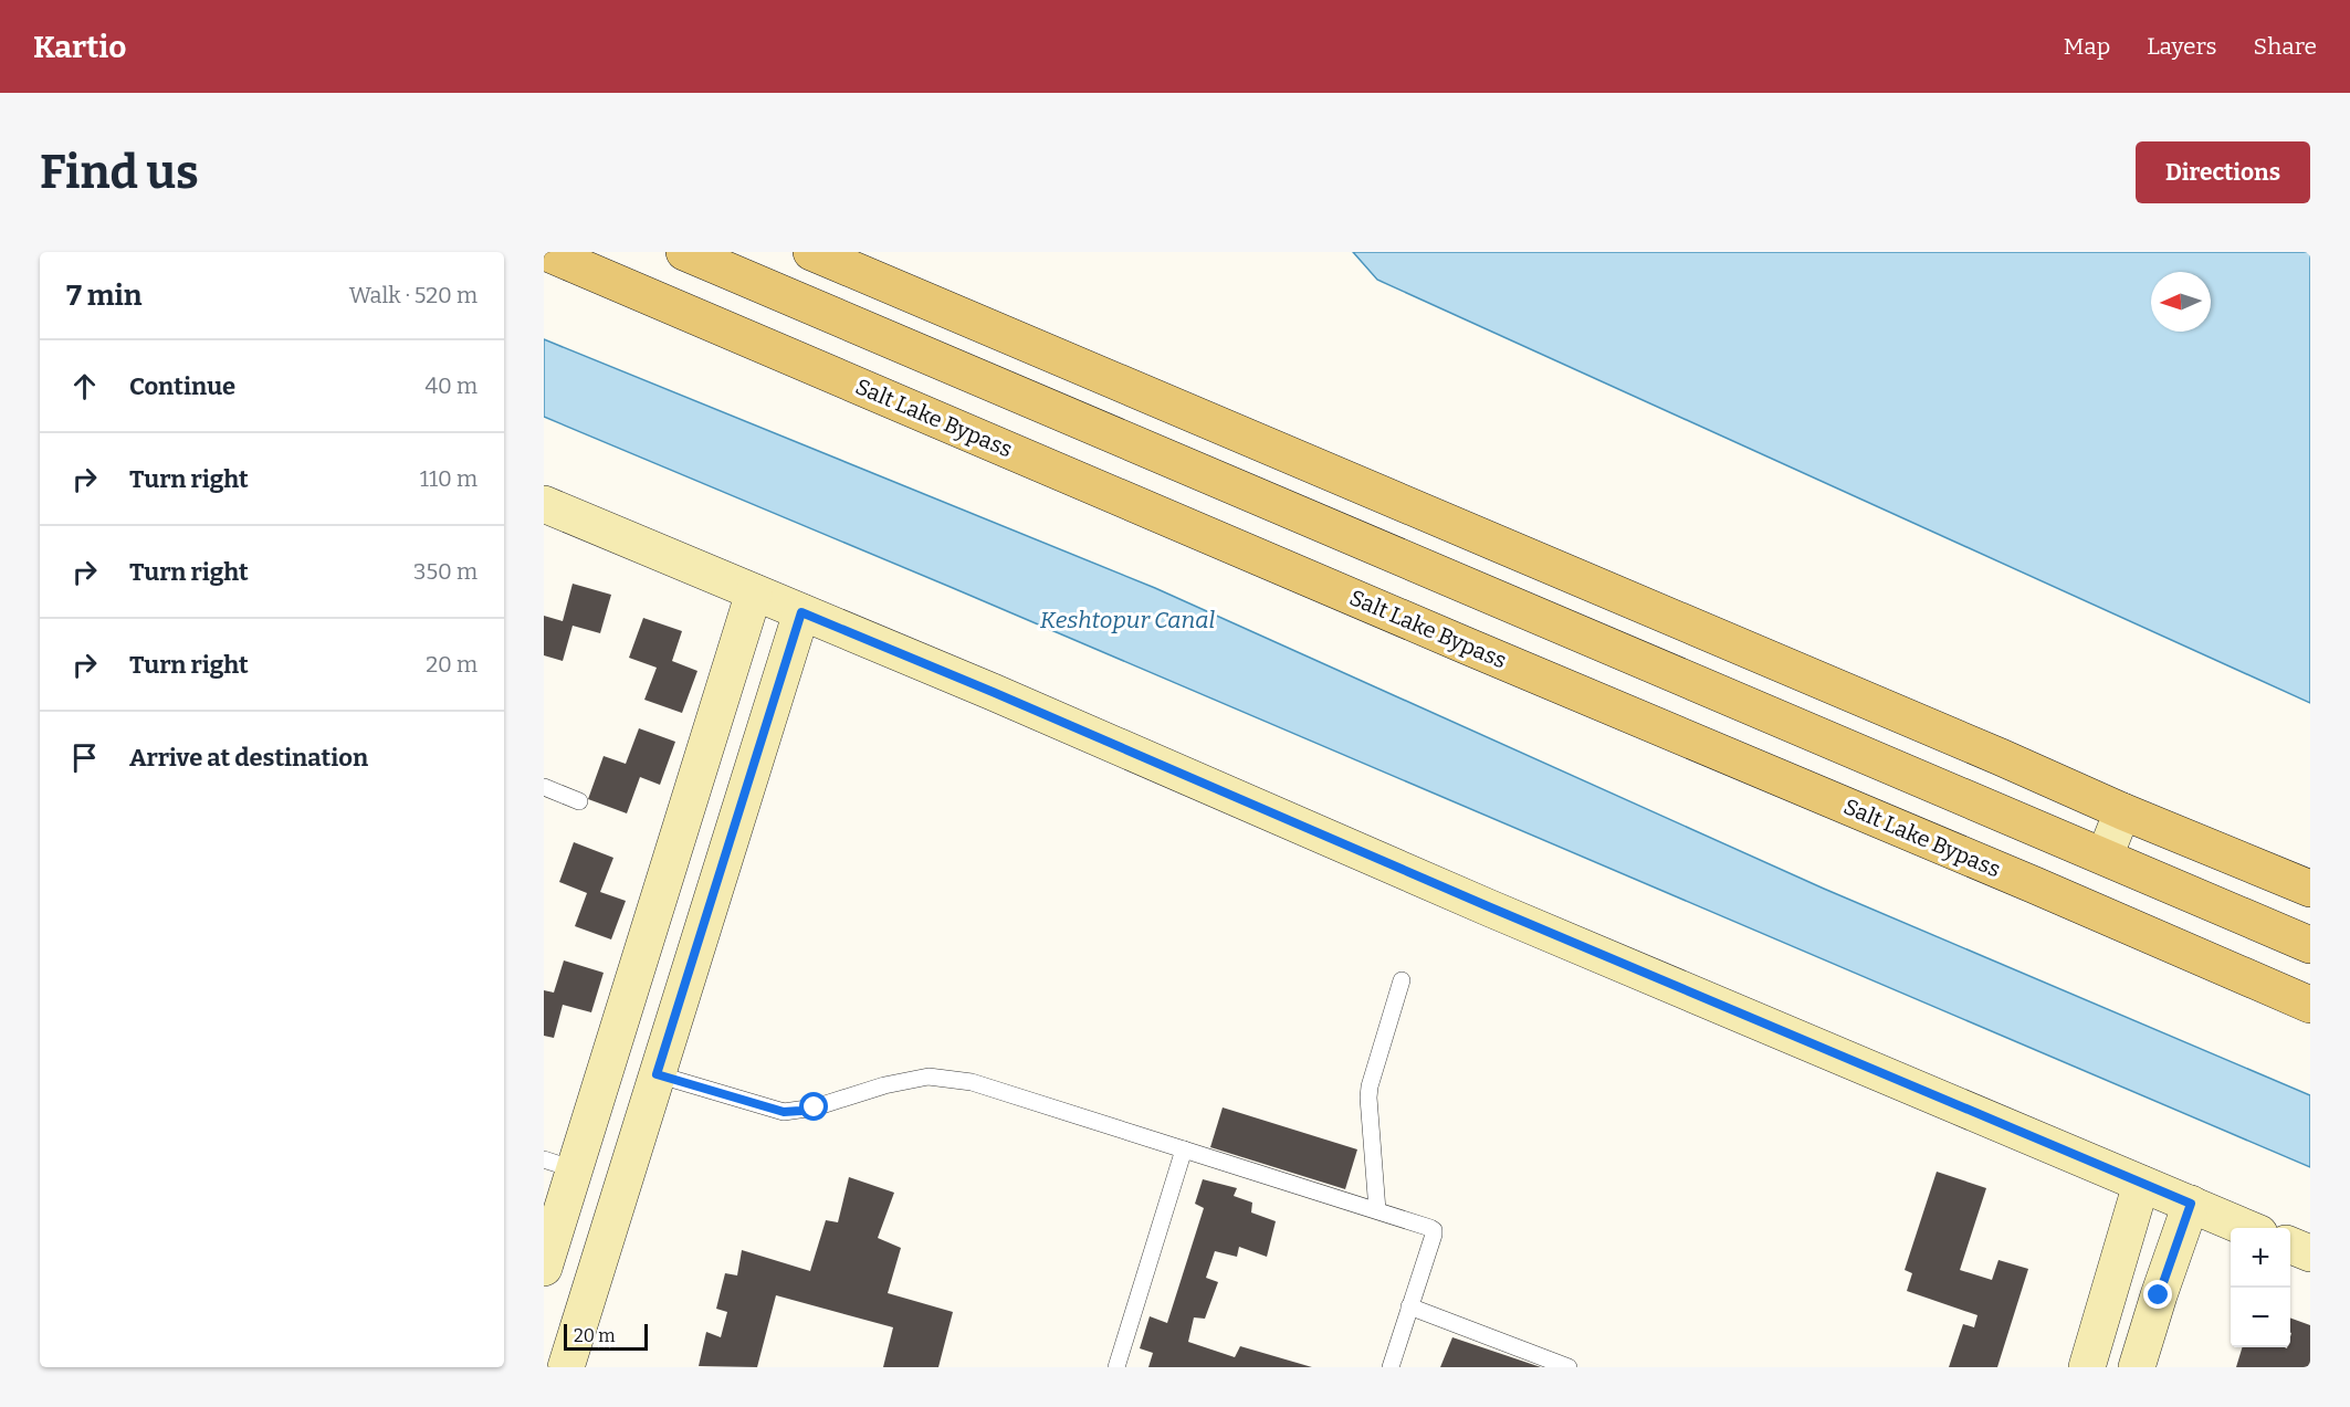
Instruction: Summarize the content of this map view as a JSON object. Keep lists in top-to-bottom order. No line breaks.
{"streets":{"main road":["Salt Lake Bypass"]},"water":["Keshtopur Canal"],"scale_bar":"20 m","north":"left","page":{"header":"Kartio","nav":["Map","Layers","Share"],"buttons":"Directions","title":"Find us","heading":["7 min","Walk · 520 m"],"list":[["Continue","40 m"],["Turn right","110 m"],["Turn right","350 m"],["Turn right","20 m"],"Arrive at destination"],"map_buttons":["+","−"],"scale":"20 m"}}
